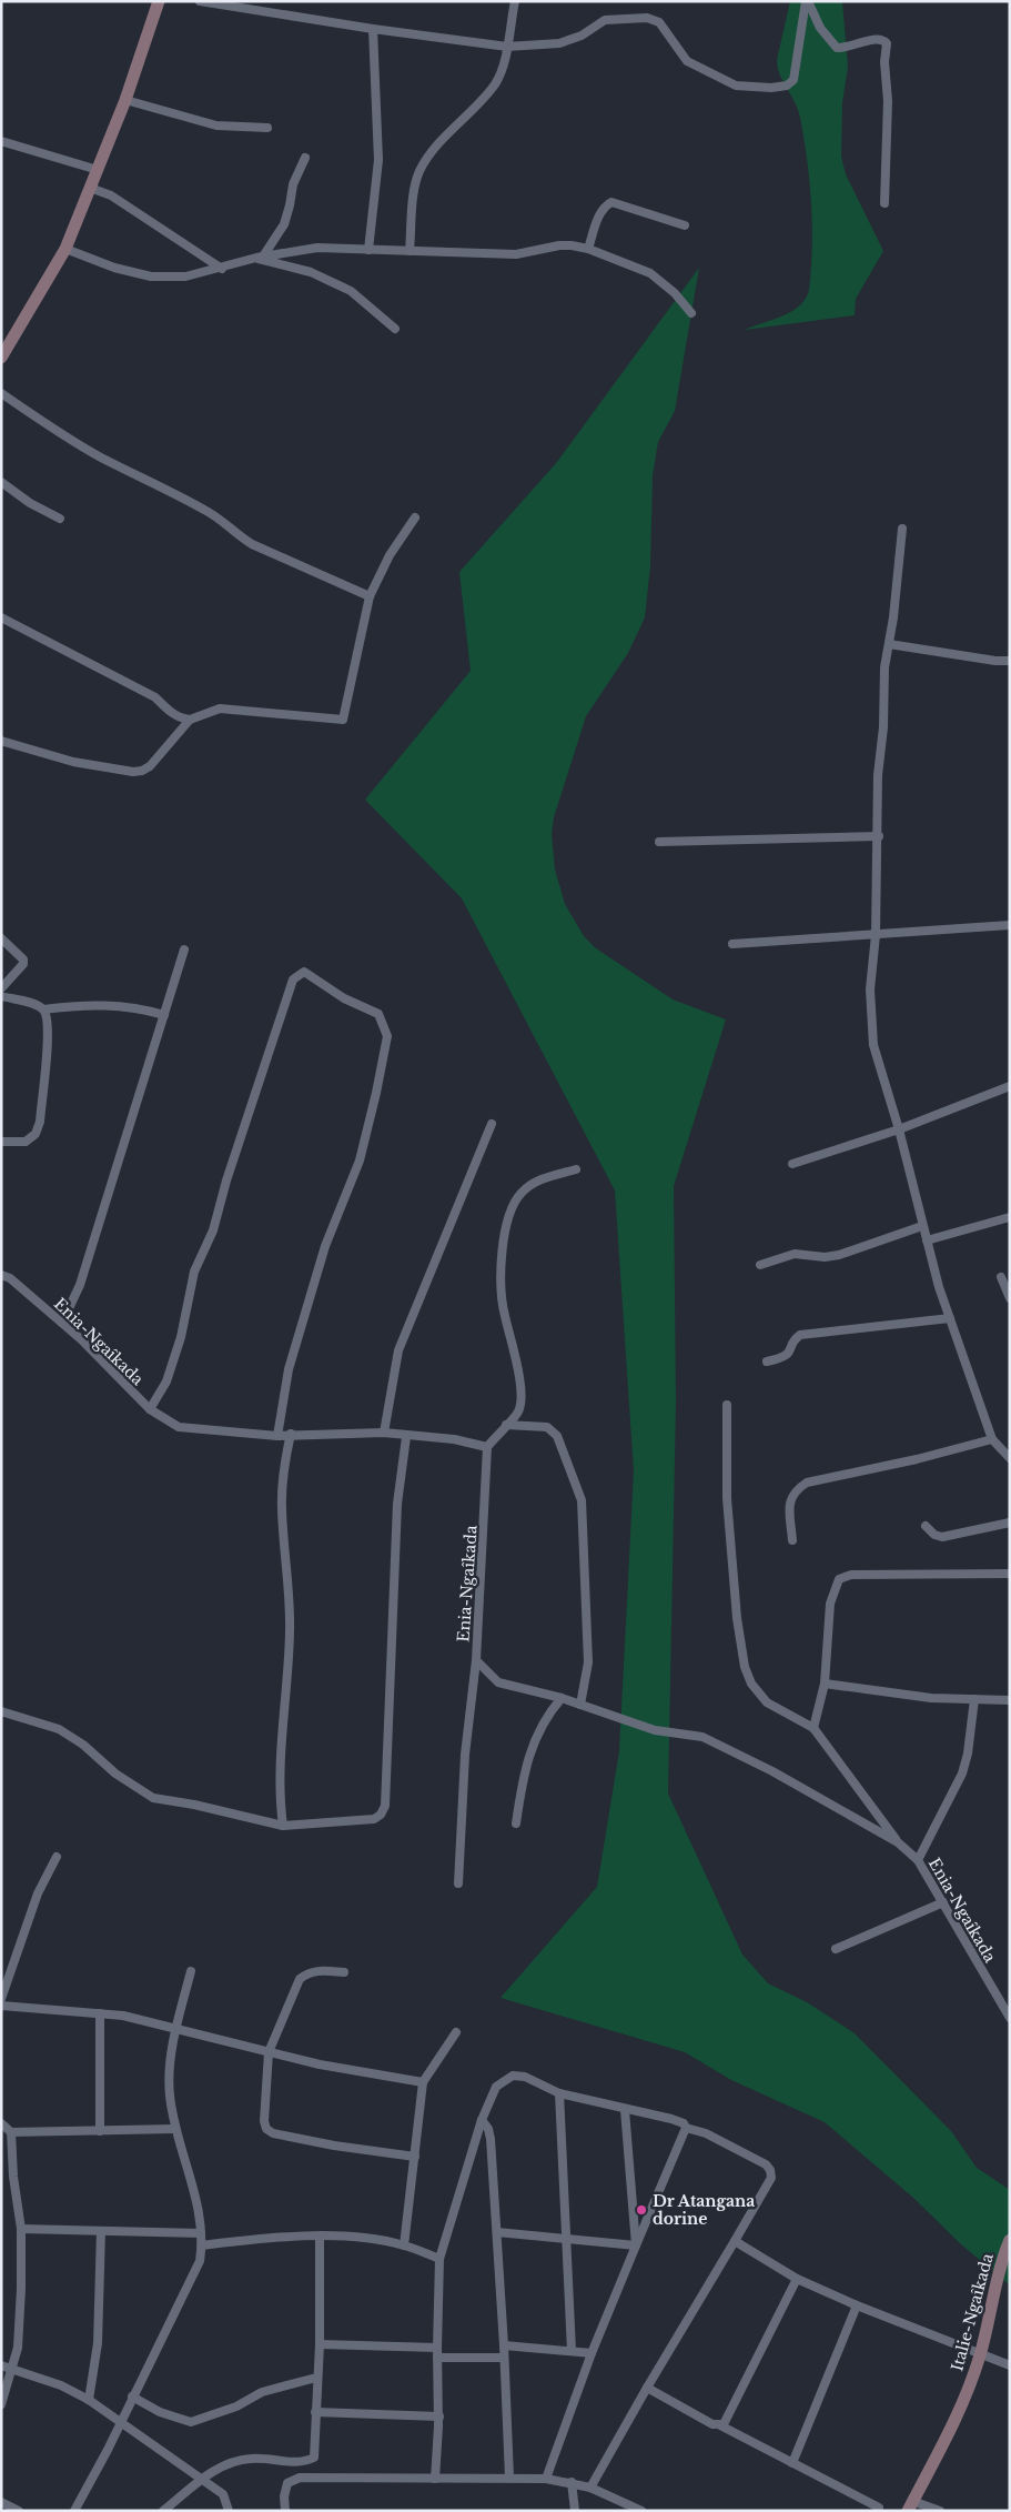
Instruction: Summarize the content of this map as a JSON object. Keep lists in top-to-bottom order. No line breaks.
{"streets":{"street":["Enia-Ngaîkada","Italie-Ngaîkada"]},"places":["Dr Atangana dorine"]}
